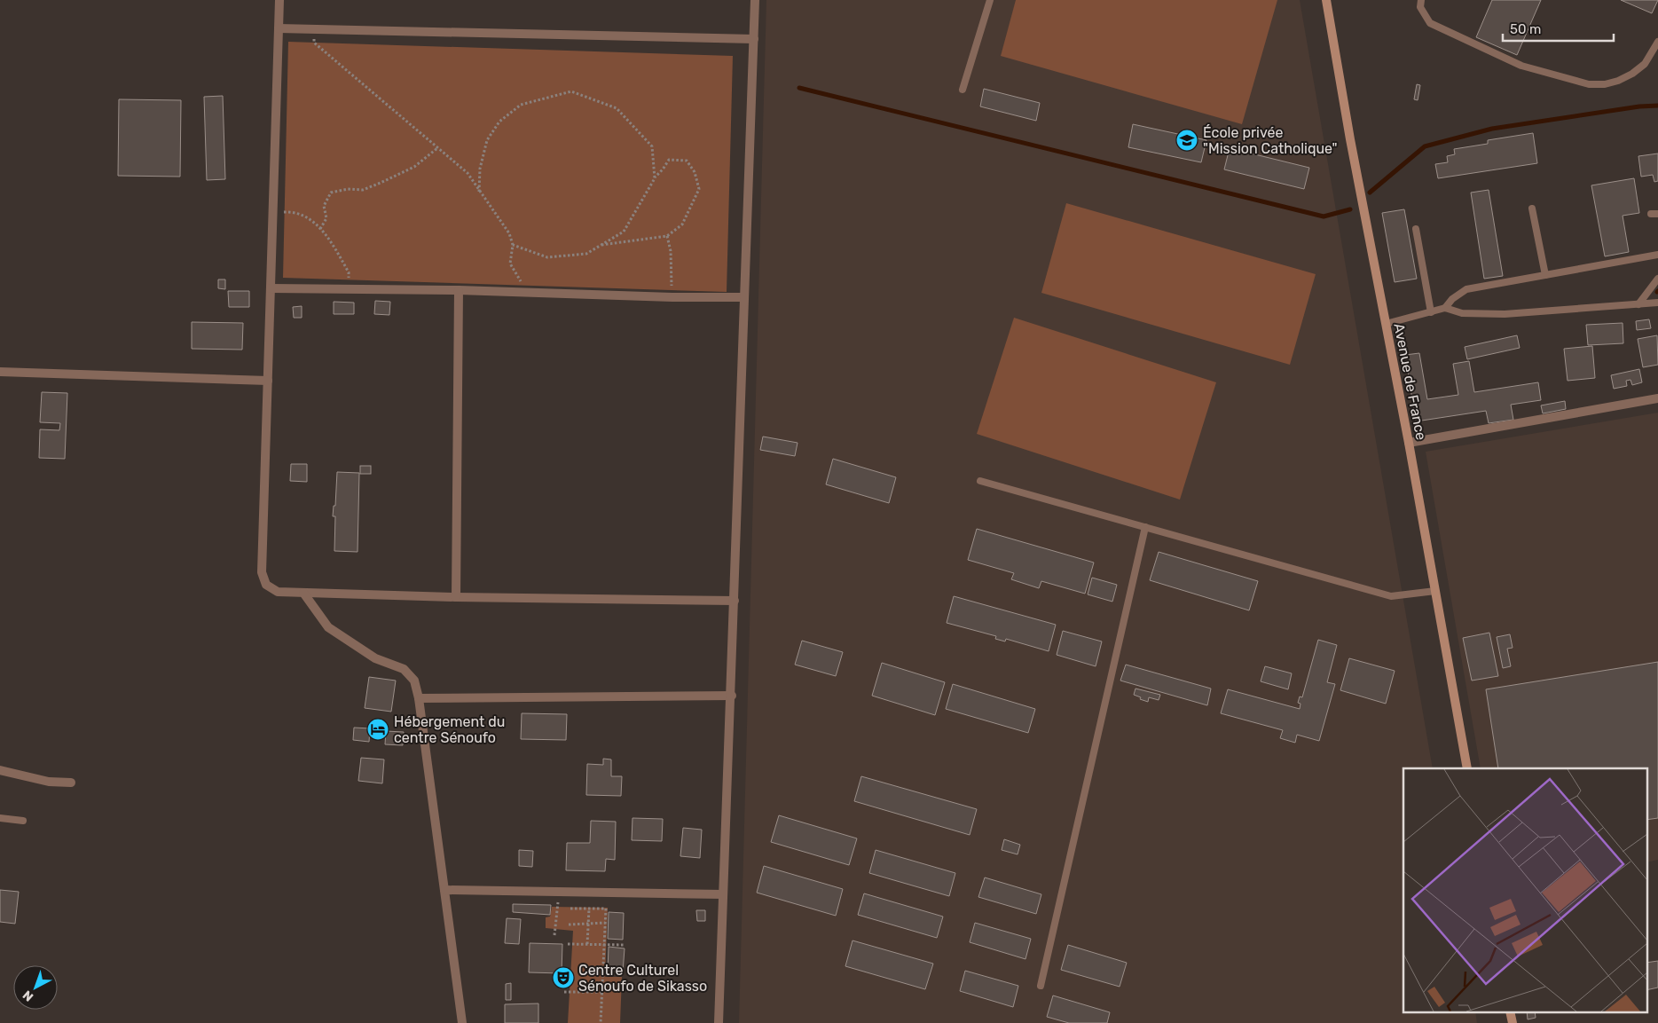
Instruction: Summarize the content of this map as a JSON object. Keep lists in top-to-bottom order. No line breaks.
{"streets":{"main road":["Avenue de France"]},"places":{"school or university":["École privée \"Mission Catholique\""],"hotel":["Hébergement du centre Sénoufo"],"theatre":["Centre Culturel Sénoufo de Sikasso"]},"scale_bar":"50 m","north":"bottom left"}
